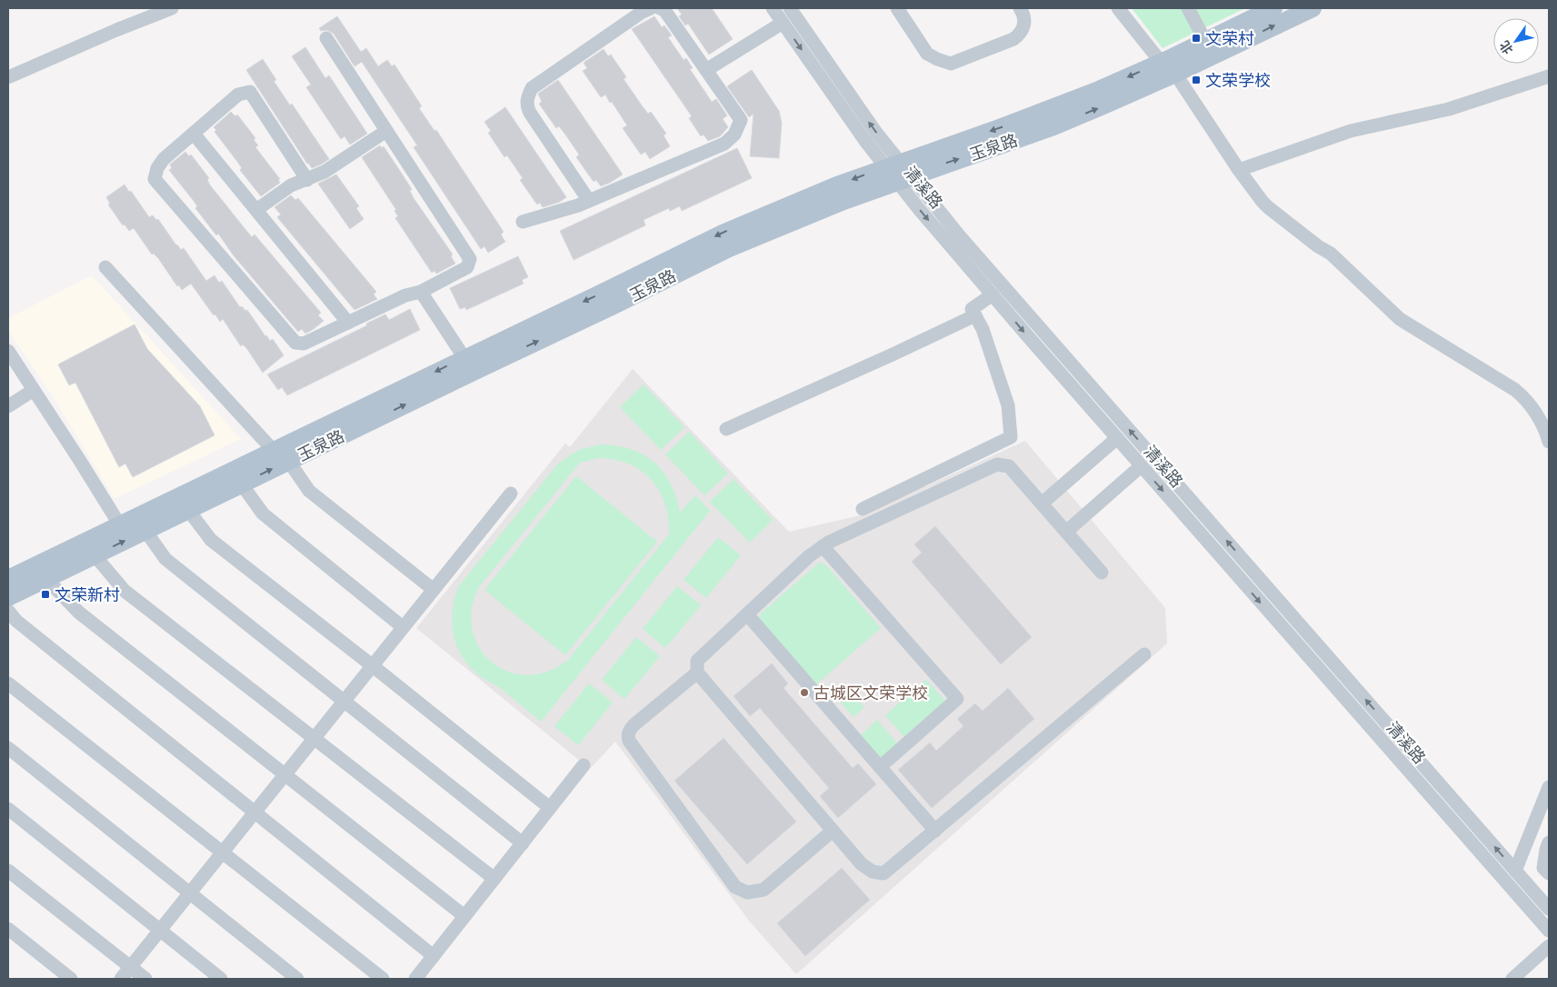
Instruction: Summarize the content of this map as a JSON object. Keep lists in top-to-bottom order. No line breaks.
{"streets":{"main road":["玉泉路"],"street":["清溪路"]},"crossings":[["玉泉路","清溪路"]],"places":{"transit":["文荣村","文荣学校","文荣新村"],"other":["古城区文荣学校"]},"north":"bottom left"}
